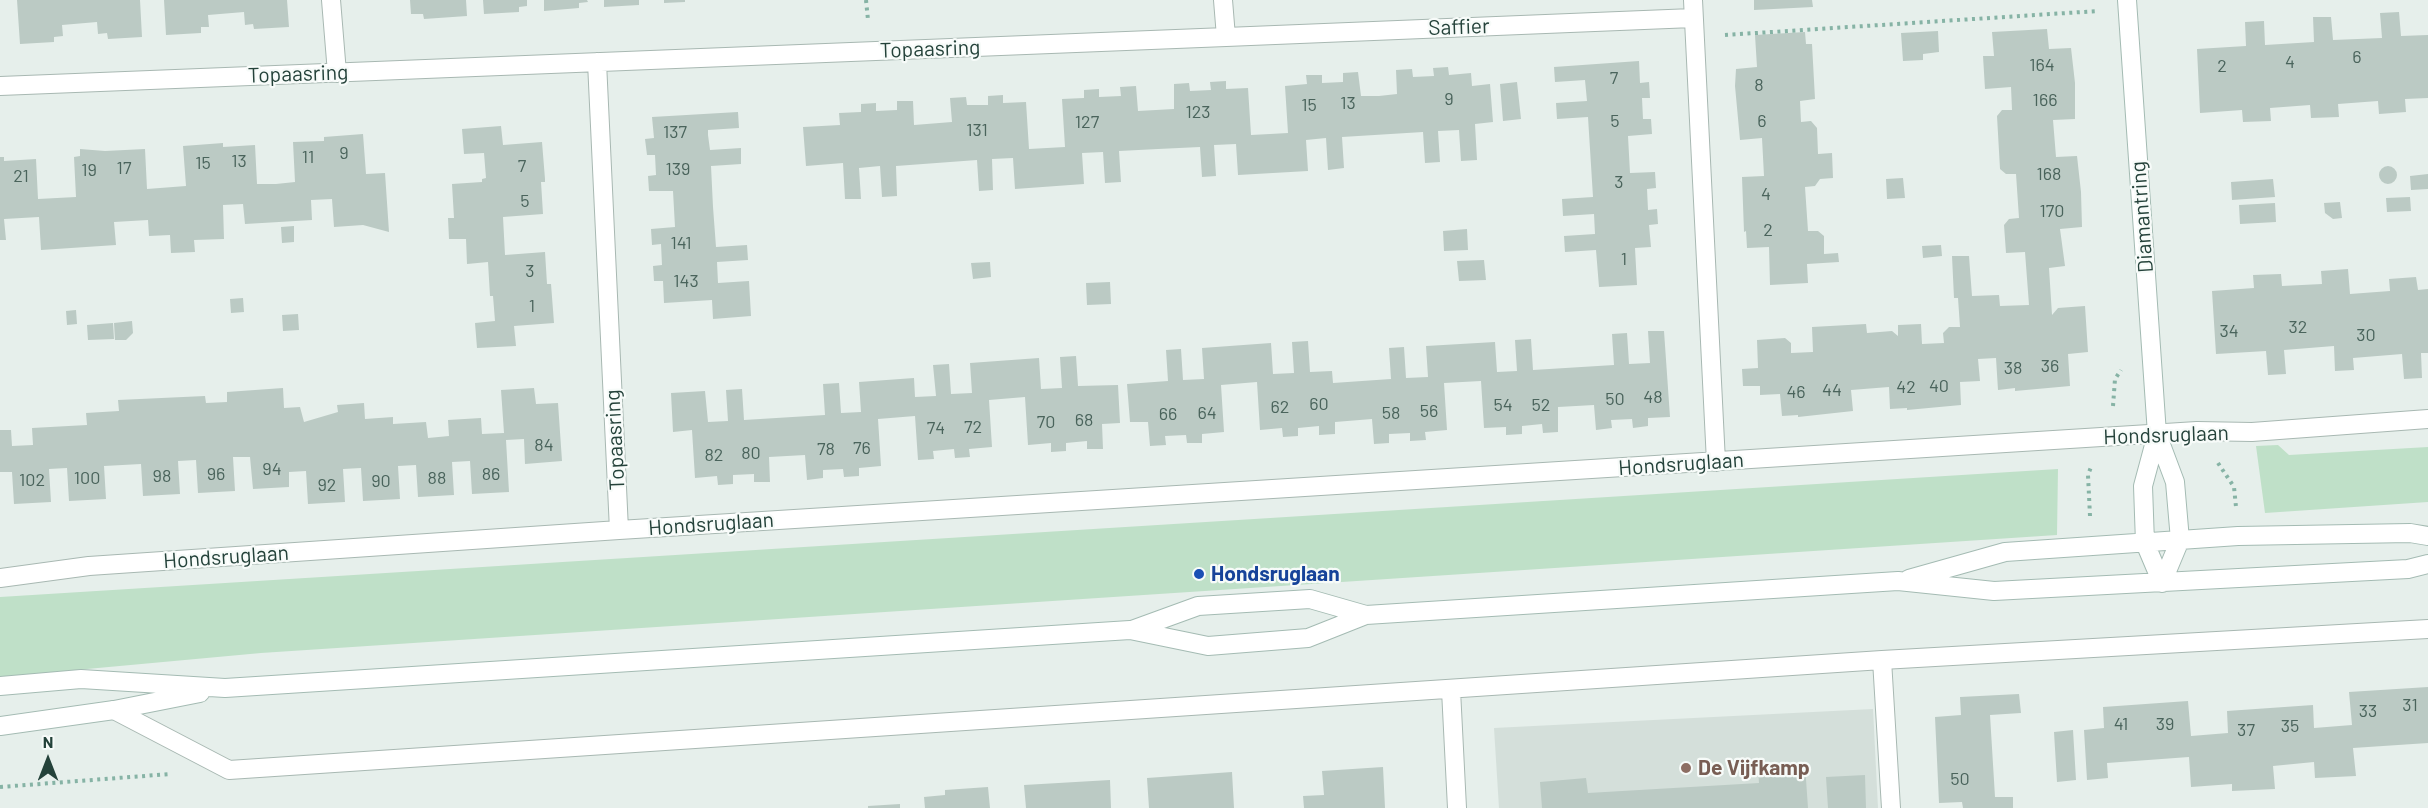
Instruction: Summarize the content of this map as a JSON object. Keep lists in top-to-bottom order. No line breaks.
{"streets":{"street":["Saffier","Topaasring","Diamantring","Hondsruglaan"]},"crossings":[["Saffier","Topaasring"],["Saffier","Hondsruglaan"],["Topaasring","Hondsruglaan"],["Diamantring","Hondsruglaan"]],"places":["Hondsruglaan","De Vijfkamp"],"house_numbers":["6","4","164","2","7","8","9","166","13","15","123","5","6","127","131","137","9","11","13","15","7","17","139","19","168","21","3","4","5","170","2","141","1","3","143","1","32","34","30","36","38","40","42","44","46","48","50","60","54","52","62","56","64","58","66","68","70","72","74","84","76","78","80","82","94","96","86","98","100","88","102","90","92","31","33","41","39","35","37","50"],"north":"top"}
